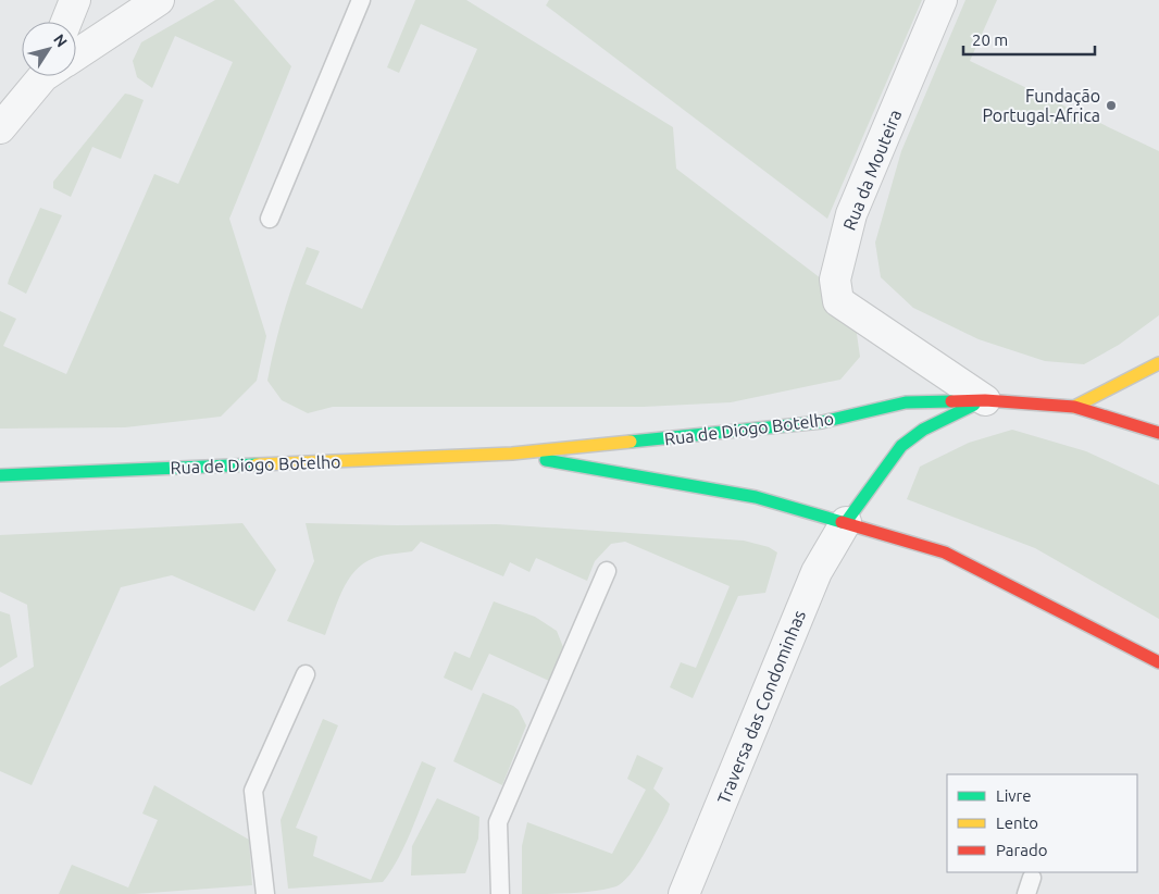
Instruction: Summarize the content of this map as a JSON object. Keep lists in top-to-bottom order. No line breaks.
{"streets":{"main road":["Rua de Diogo Botelho"],"street":["Rua da Mouteira","Traversa das Condominhas"]},"crossings":[["Rua da Mouteira","Rua de Diogo Botelho"],["Rua de Diogo Botelho","Traversa das Condominhas"]],"places":["Fundação Portugal-Africa"],"legend":["Livre","Lento","Parado"],"scale_bar":"20 m","north":"top right"}
